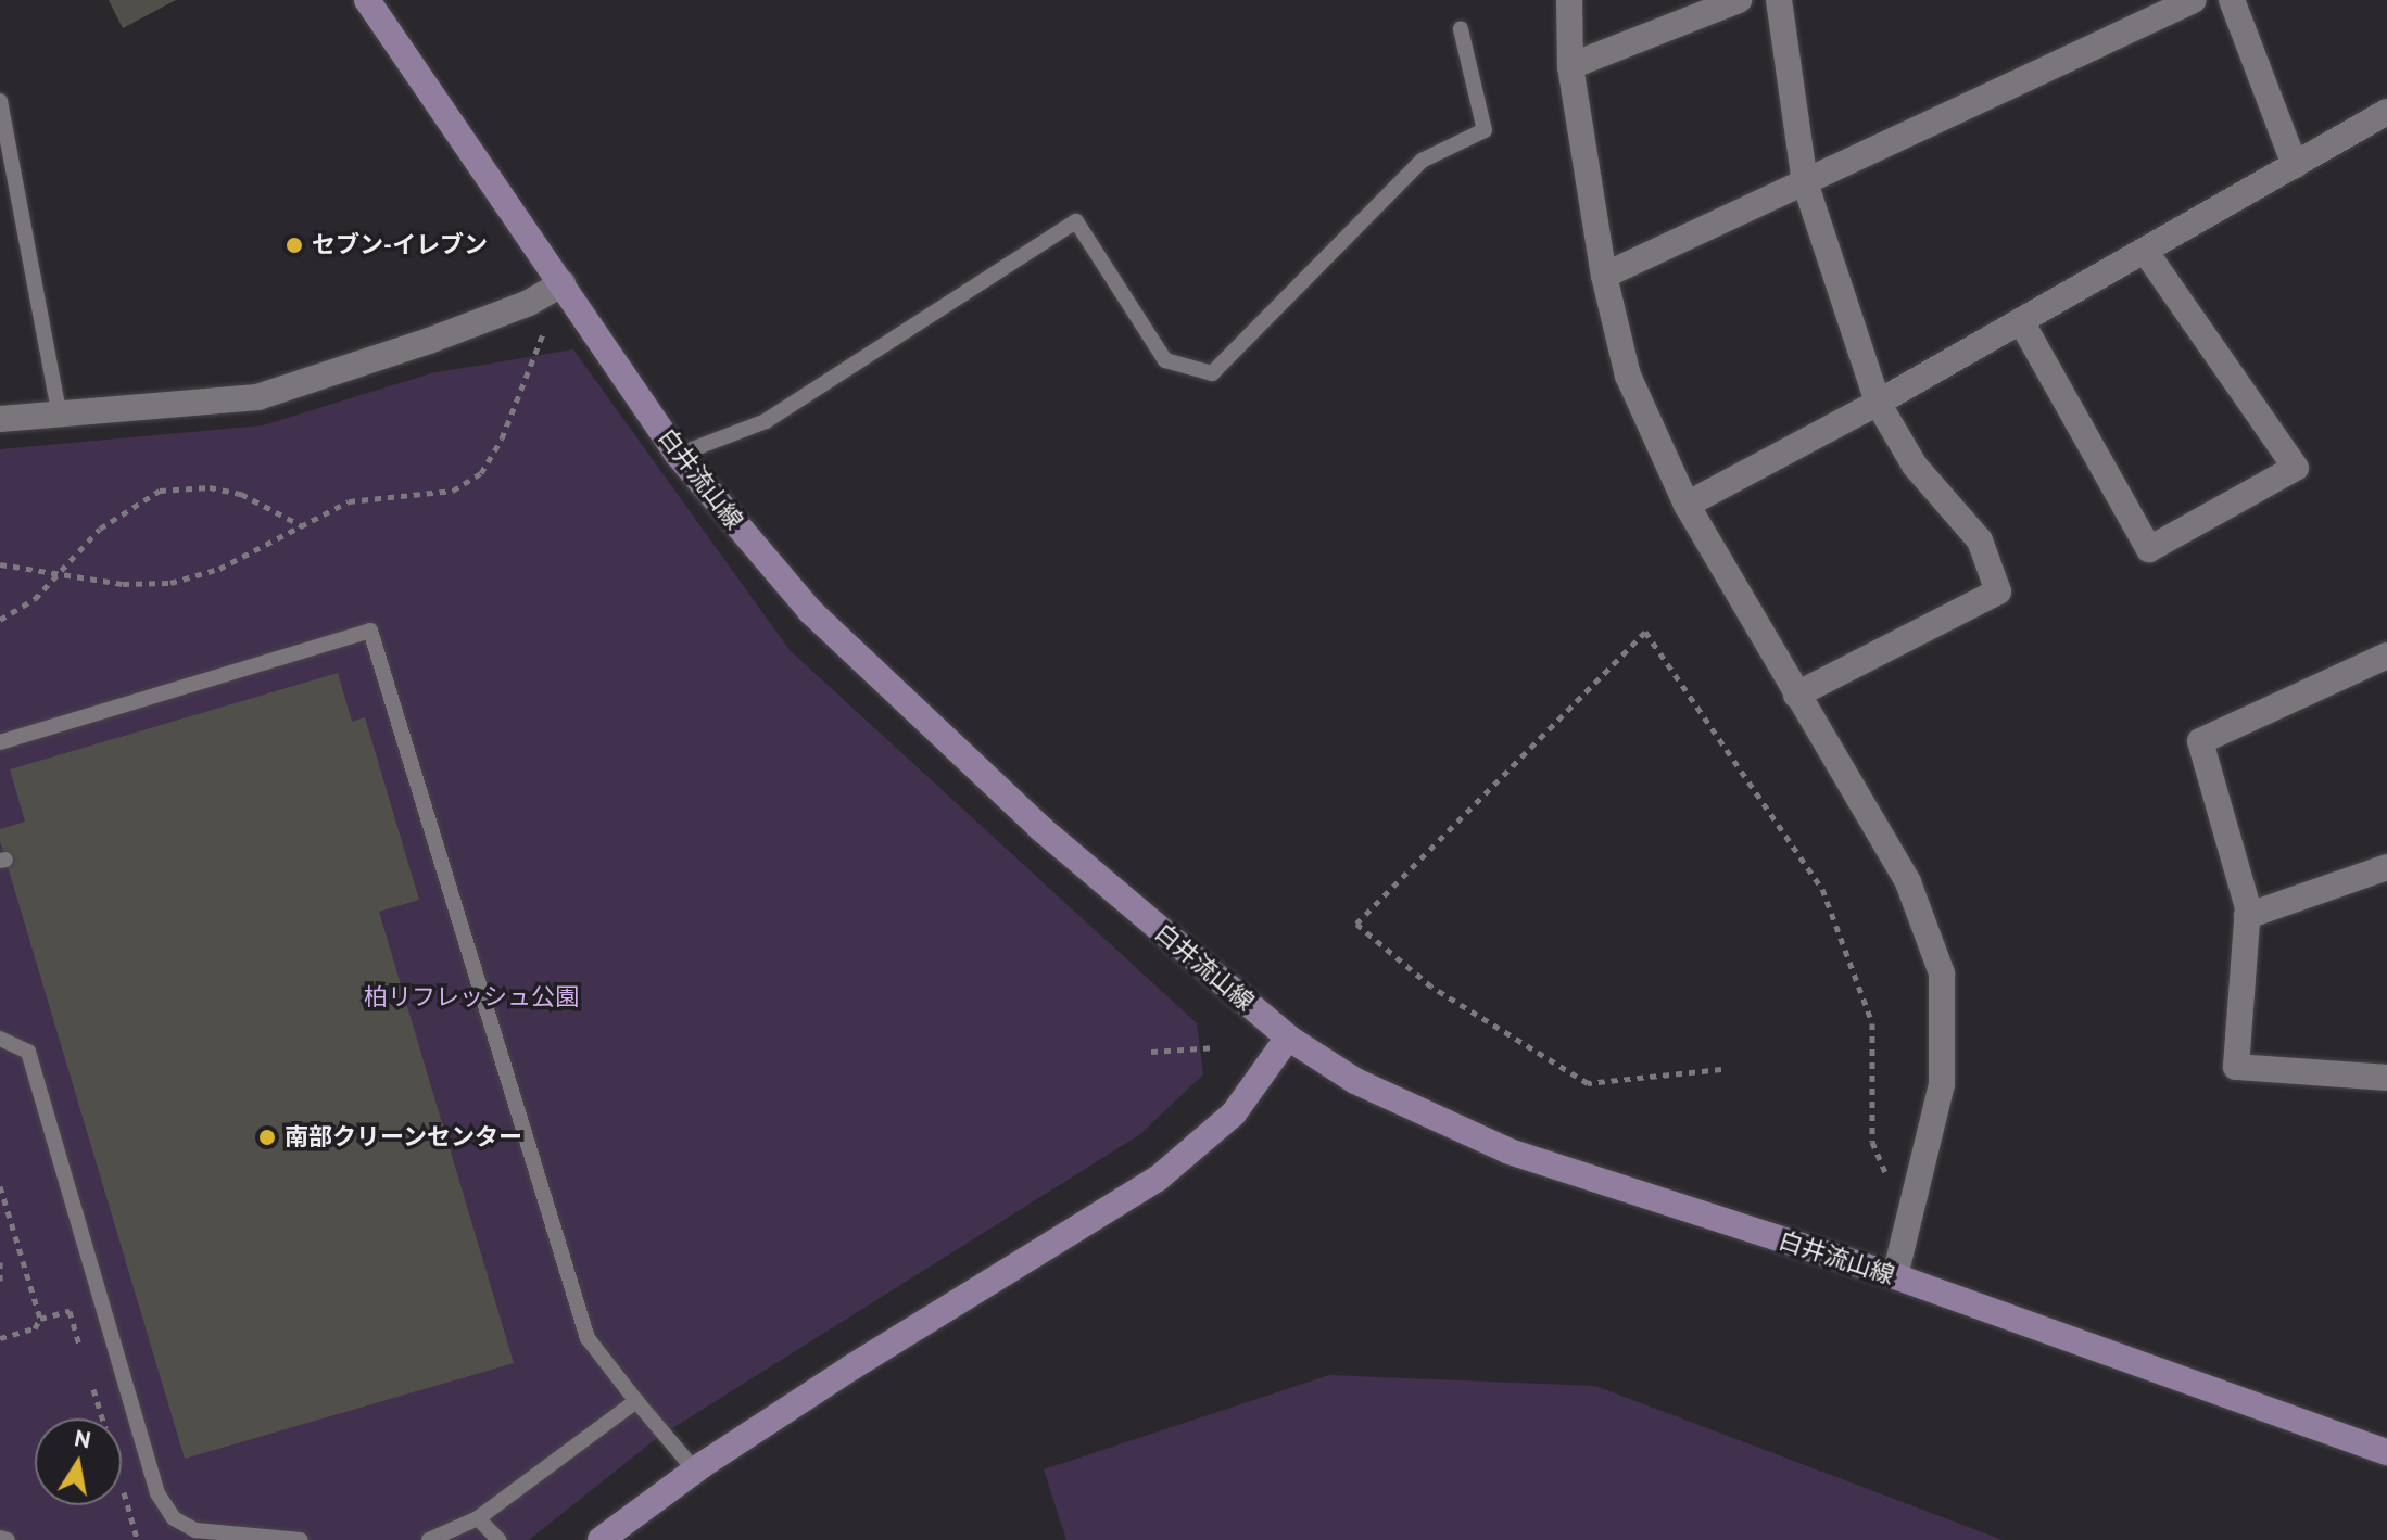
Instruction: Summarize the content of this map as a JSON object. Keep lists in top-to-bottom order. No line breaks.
{"streets":{"main road":["白井流山線"]},"parks":["柏リフレッシュ公園"],"places":["セブン-イレブン","南部クリーンセンター"],"north":"top"}
